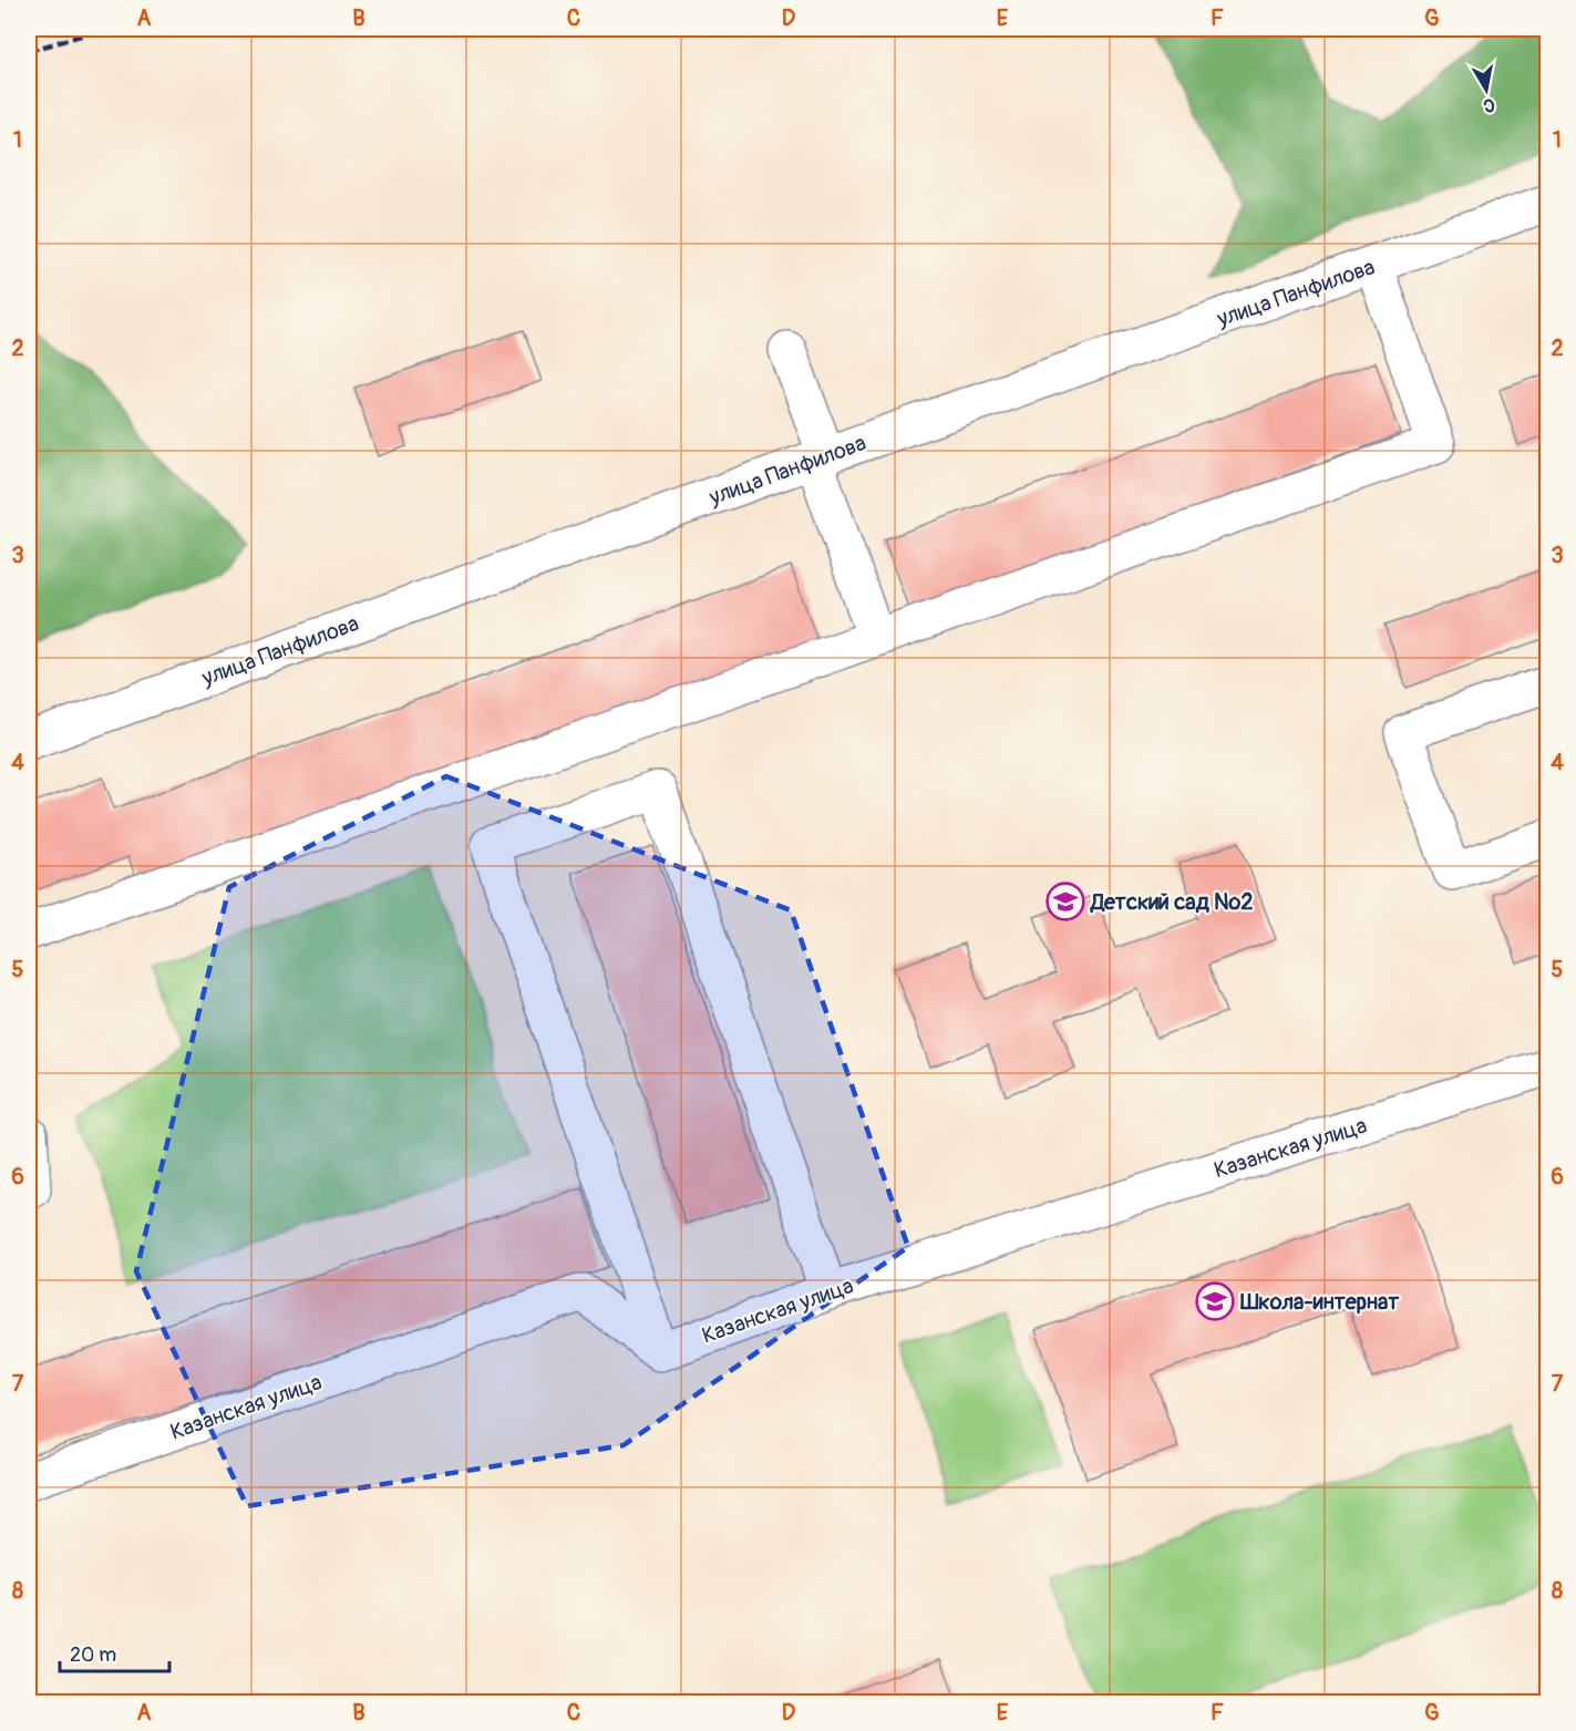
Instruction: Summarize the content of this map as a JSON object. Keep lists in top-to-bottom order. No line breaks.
{"streets":{"street":["улица Панфилова","Казанская улица"]},"places":{"school or university":["Детский сад №2","Школа-интернат"]},"scale_bar":"20 m","north":"bottom","grid":{"columns":["A","B","C","D","E","F","G"],"rows":["1","2","3","4","5","6","7","8"]}}
